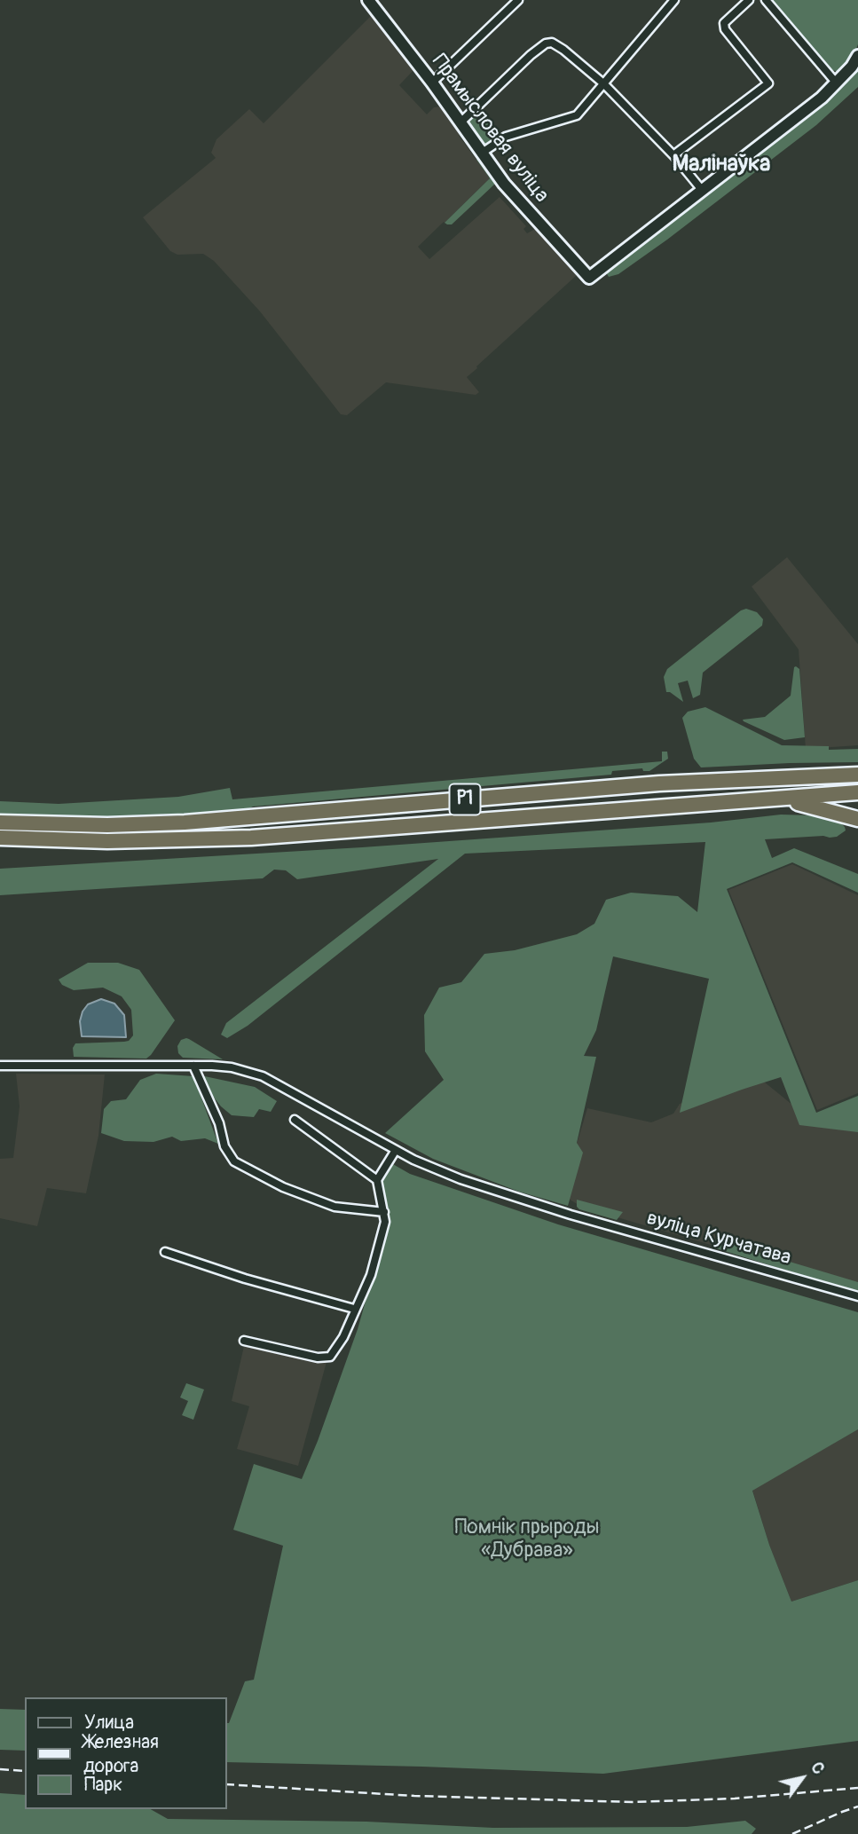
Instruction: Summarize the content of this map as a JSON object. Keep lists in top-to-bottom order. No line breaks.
{"streets":{"highway":["Р1"],"street":["Прамысловая вуліца","вуліца Курчатава"]},"districts":["Малінаўка"],"parks":["Помнік прыроды «Дубрава»"],"legend":["Улица","Железная дорога","Парк"],"north":"top right"}
